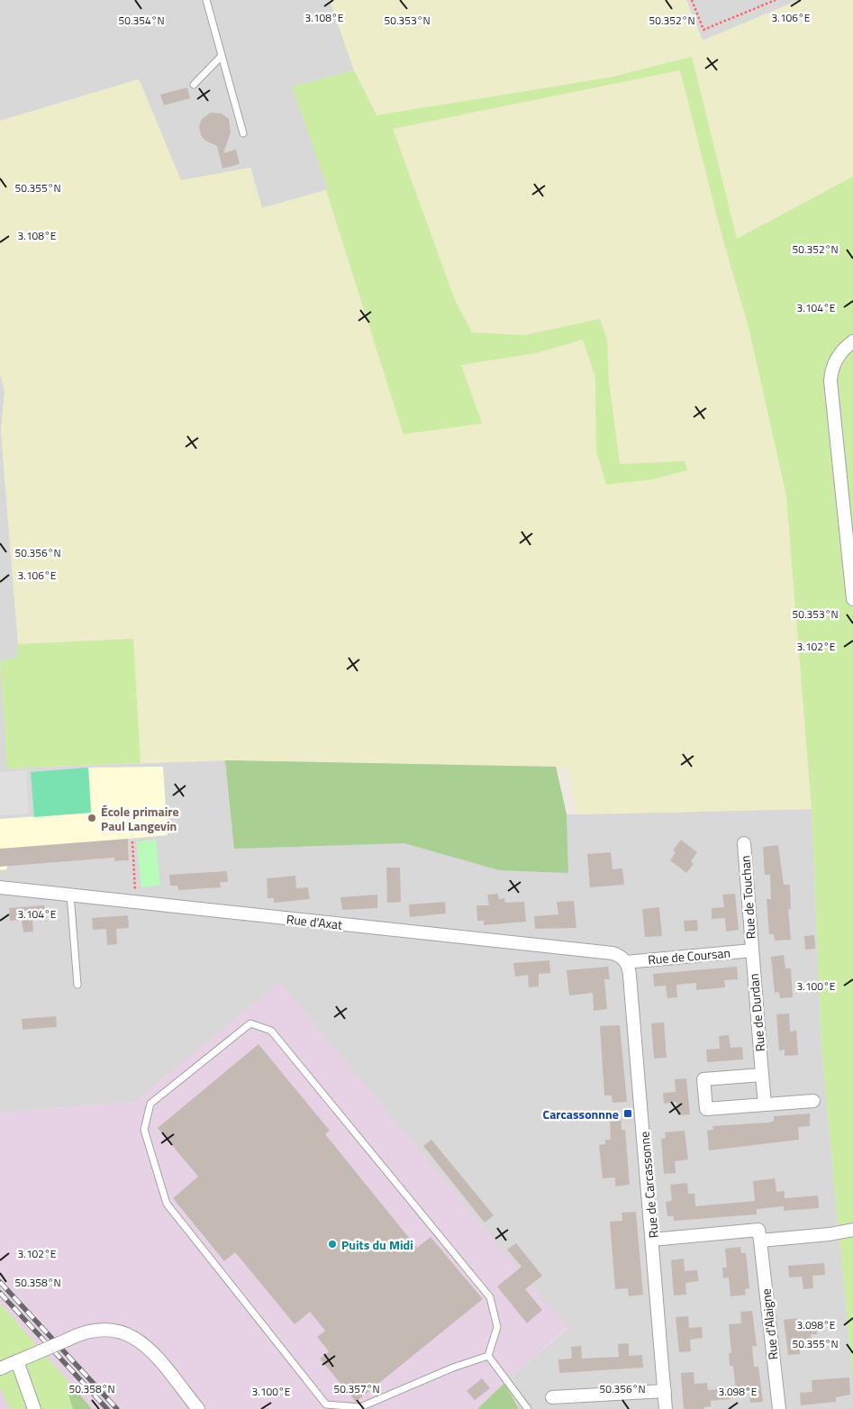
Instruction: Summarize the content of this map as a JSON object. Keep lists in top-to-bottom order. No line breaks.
{"streets":{"street":["Rue de Touchan","Rue d'Axat","Rue de Coursan","Rue de Durdan","Rue de Carcassonne","Rue d'Alaigne"]},"crossings":[["Rue de Touchan","Rue de Coursan"],["Rue de Touchan","Rue de Durdan"],["Rue d'Axat","Rue de Coursan"],["Rue d'Axat","Rue de Carcassonne"],["Rue de Coursan","Rue de Durdan"],["Rue de Coursan","Rue de Carcassonne"]],"places":{"other":["École primaire Paul Langevin","Puits du Midi"],"transit":["Carcassonnne"]},"coordinates":["3.108°E","3.106°E","50.354°N","50.353°N","50.352°N","50.355°N","3.104°E","50.356°N","3.102°E","3.100°E","50.358°N","3.098°E","50.357°N"]}
